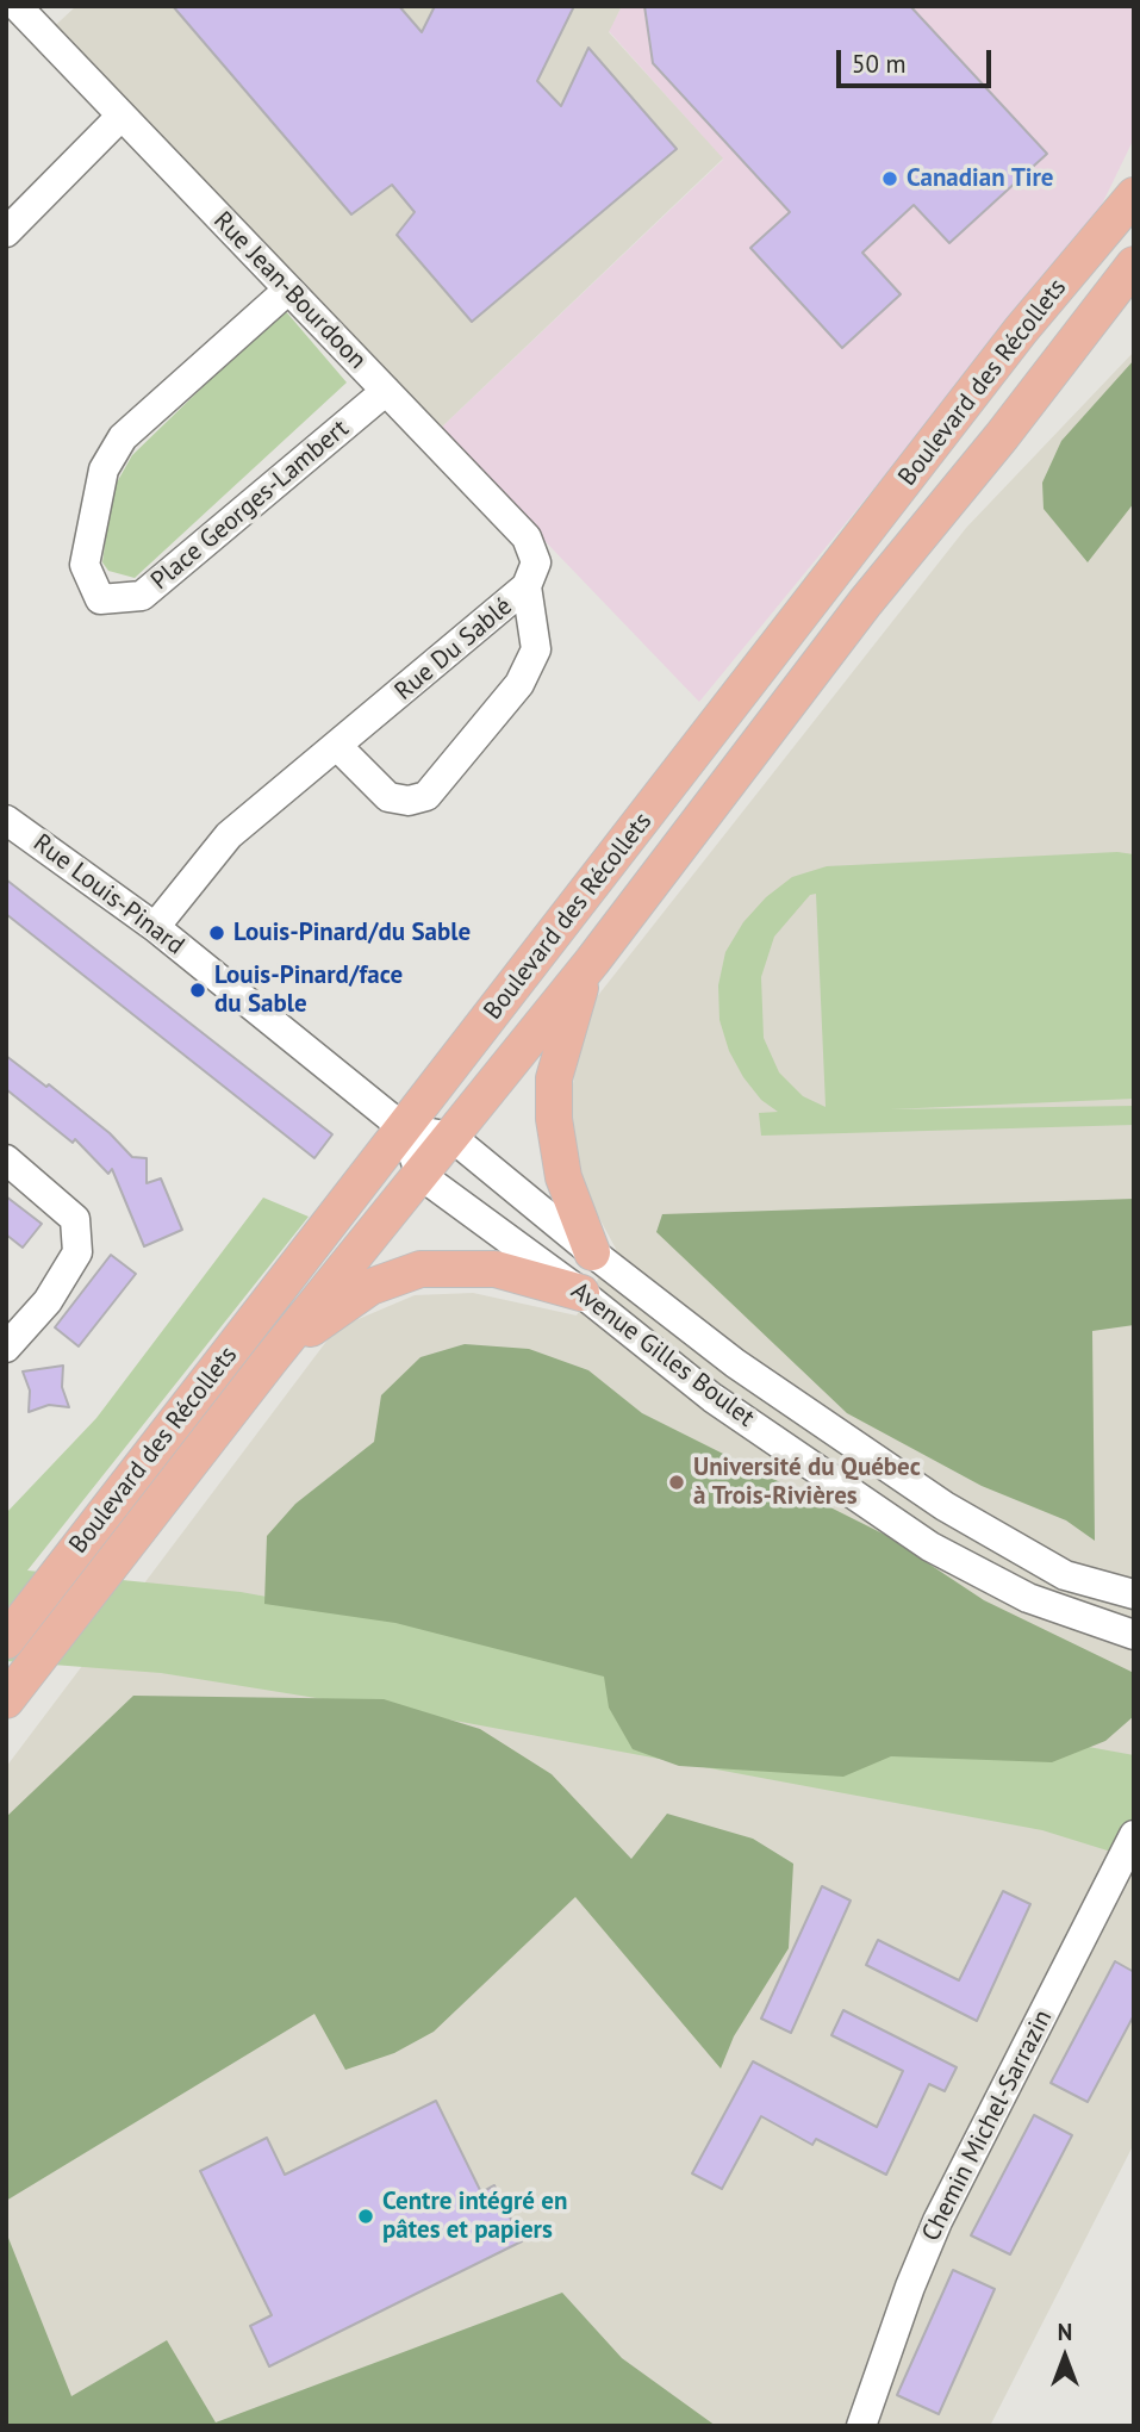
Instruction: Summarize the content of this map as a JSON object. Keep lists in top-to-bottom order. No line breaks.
{"streets":{"main road":["Boulevard des Récollets"],"street":["Rue Jean-Bourdoon","Place Georges-Lambert","Rue Du Sablé","Rue Louis-Pinard","Avenue Gilles Boulet","Chemin Michel-Sarrazin"]},"crossings":[["Rue Jean-Bourdoon","Place Georges-Lambert"],["Rue Jean-Bourdoon","Rue Du Sablé"],["Boulevard des Récollets","Rue Louis-Pinard"],["Boulevard des Récollets","Avenue Gilles Boulet"],["Rue Du Sablé","Rue Louis-Pinard"],["Rue Louis-Pinard","Avenue Gilles Boulet"]],"places":["Canadian Tire","Louis-Pinard/du Sable","Louis-Pinard/face du Sable","Université du Québec à Trois-Rivières","Centre intégré en pâtes et papiers"],"scale_bar":"50 m","north":"top"}
